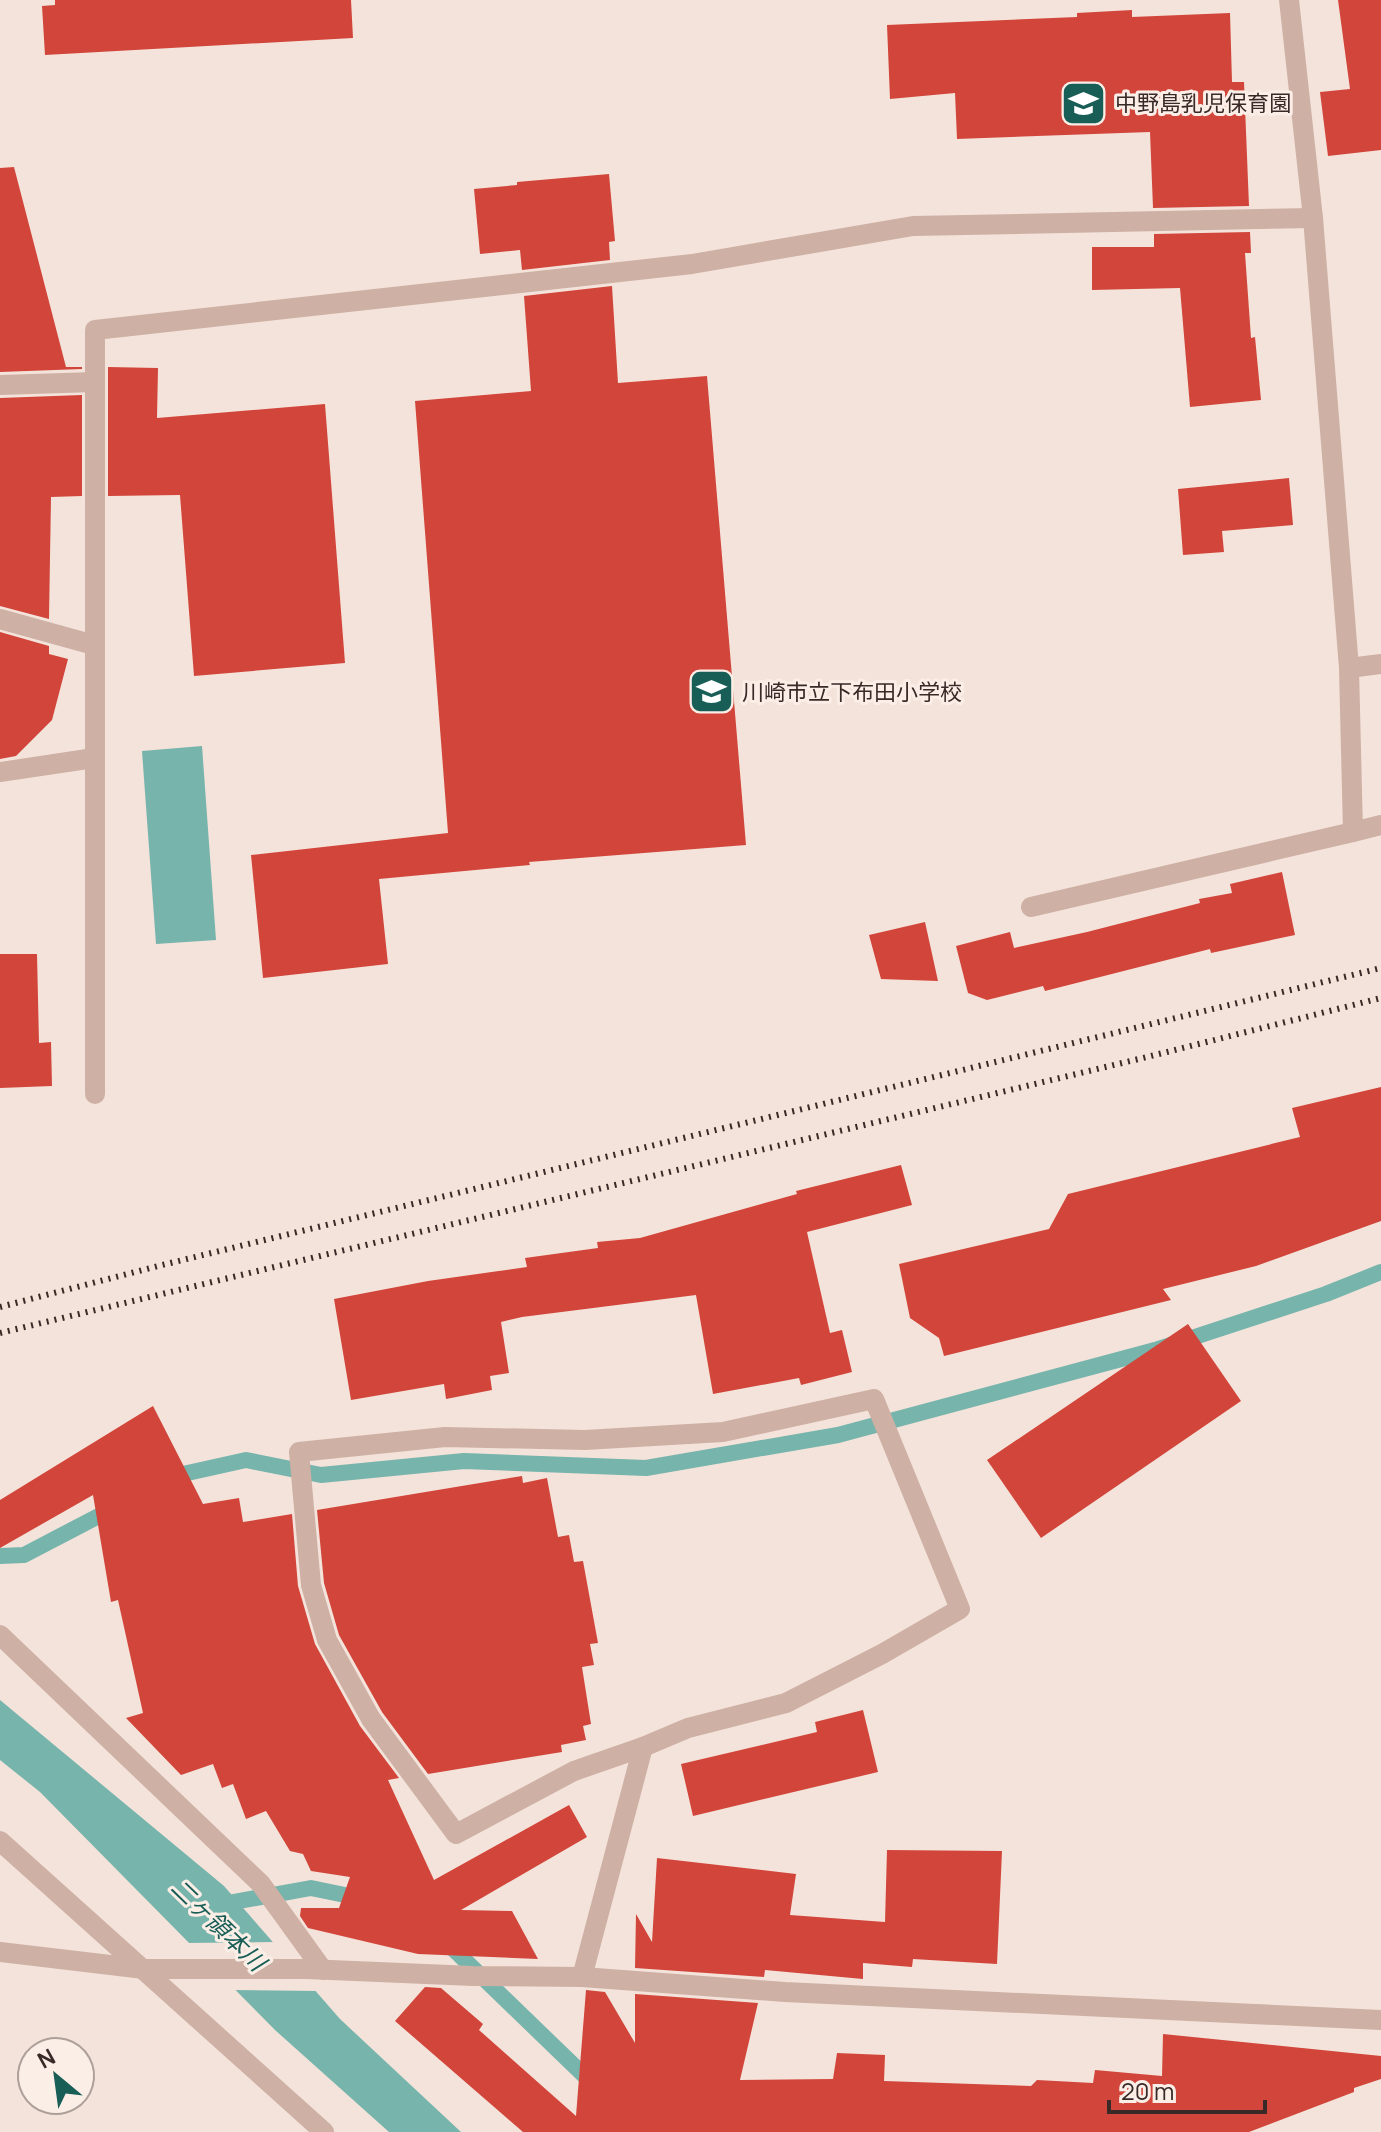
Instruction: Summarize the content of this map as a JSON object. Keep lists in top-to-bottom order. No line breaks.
{"water":["二ヶ領本川"],"places":{"school or university":["中野島乳児保育園","川崎市立下布田小学校"]},"scale_bar":"20 m","north":"top left"}
